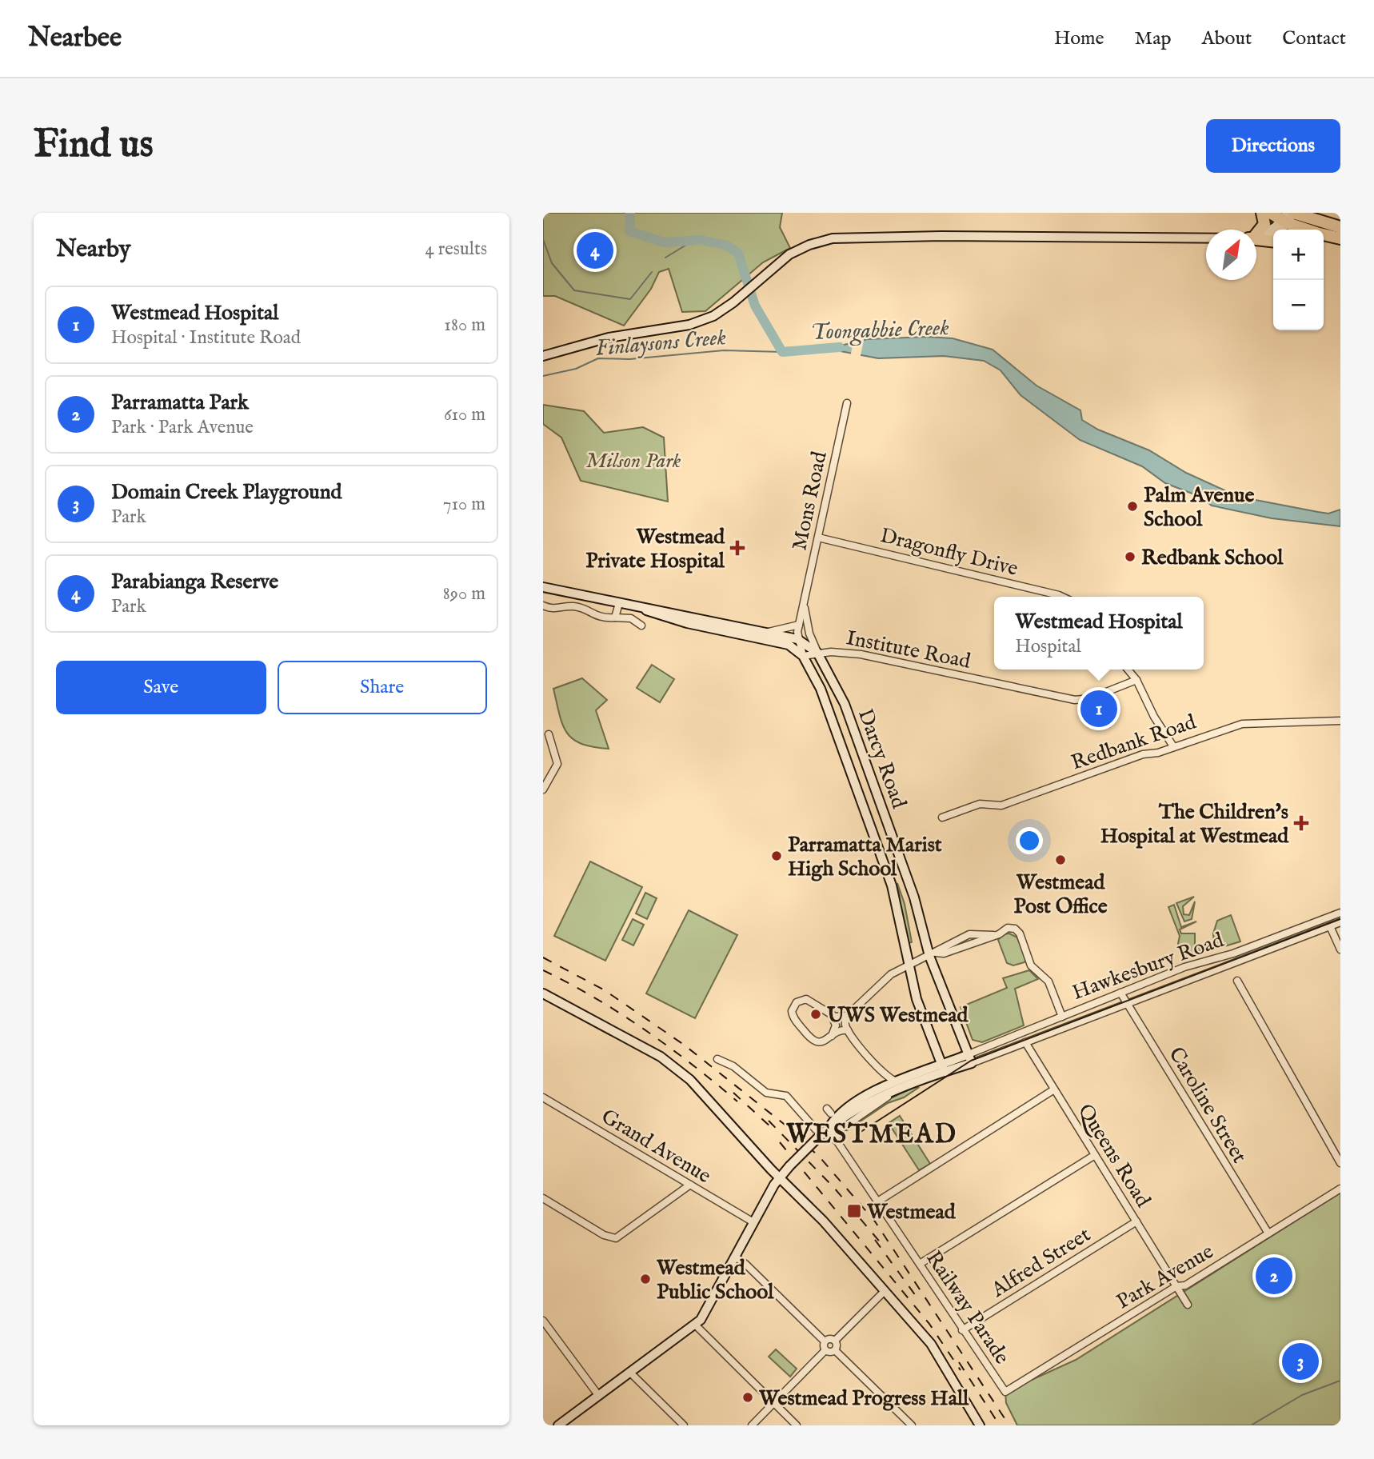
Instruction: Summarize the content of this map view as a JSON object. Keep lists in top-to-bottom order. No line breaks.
{"streets":{"street":["Mons Road","Dragonfly Drive","Institute Road","Redbank Road","Darcy Road","Hawkesbury Road","Caroline Street","Grand Avenue","Queens Road","Alfred Street","Park Avenue","Railway Parade"]},"crossings":[["Mons Road","Dragonfly Drive"],["Mons Road","Institute Road"],["Mons Road","Darcy Road"],["Institute Road","Darcy Road"],["Darcy Road","Hawkesbury Road"],["Hawkesbury Road","Caroline Street"],["Hawkesbury Road","Grand Avenue"],["Hawkesbury Road","Queens Road"],["Hawkesbury Road","Railway Parade"],["Caroline Street","Park Avenue"],["Queens Road","Alfred Street"],["Queens Road","Park Avenue"],["Alfred Street","Railway Parade"],["Park Avenue","Railway Parade"]],"districts":["WESTMEAD"],"water":["Toongabbie Creek","Finlaysons Creek"],"parks":["Milson Park"],"places":{"other":["Palm Avenue School","Redbank School","Parramatta Marist High School","Westmead Post Office","UWS Westmead","Westmead Public School","Westmead Progress Hall"],"health":["Westmead Private Hospital","The Children's Hospital at Westmead"],"transit":["Westmead"]},"north":"top right","page":{"header":"Nearbee","nav":["Home","Map","About","Contact"],"buttons":["Directions",["Save","Share"]],"title":"Find us","heading":["Nearby","4 results"],"pins":["4","1","2","3"],"map_buttons":["+","−"],"list":[{"mark":"1","name":"Westmead Hospital","note":"Hospital · Institute Road","value":"180 m"},{"mark":"2","name":"Parramatta Park","note":"Park · Park Avenue","value":"610 m"},{"mark":"3","name":"Domain Creek Playground","note":"Park","value":"710 m"},{"mark":"4","name":"Parabianga Reserve","note":"Park","value":"890 m"}],"popup":["Westmead Hospital","Hospital"]}}
